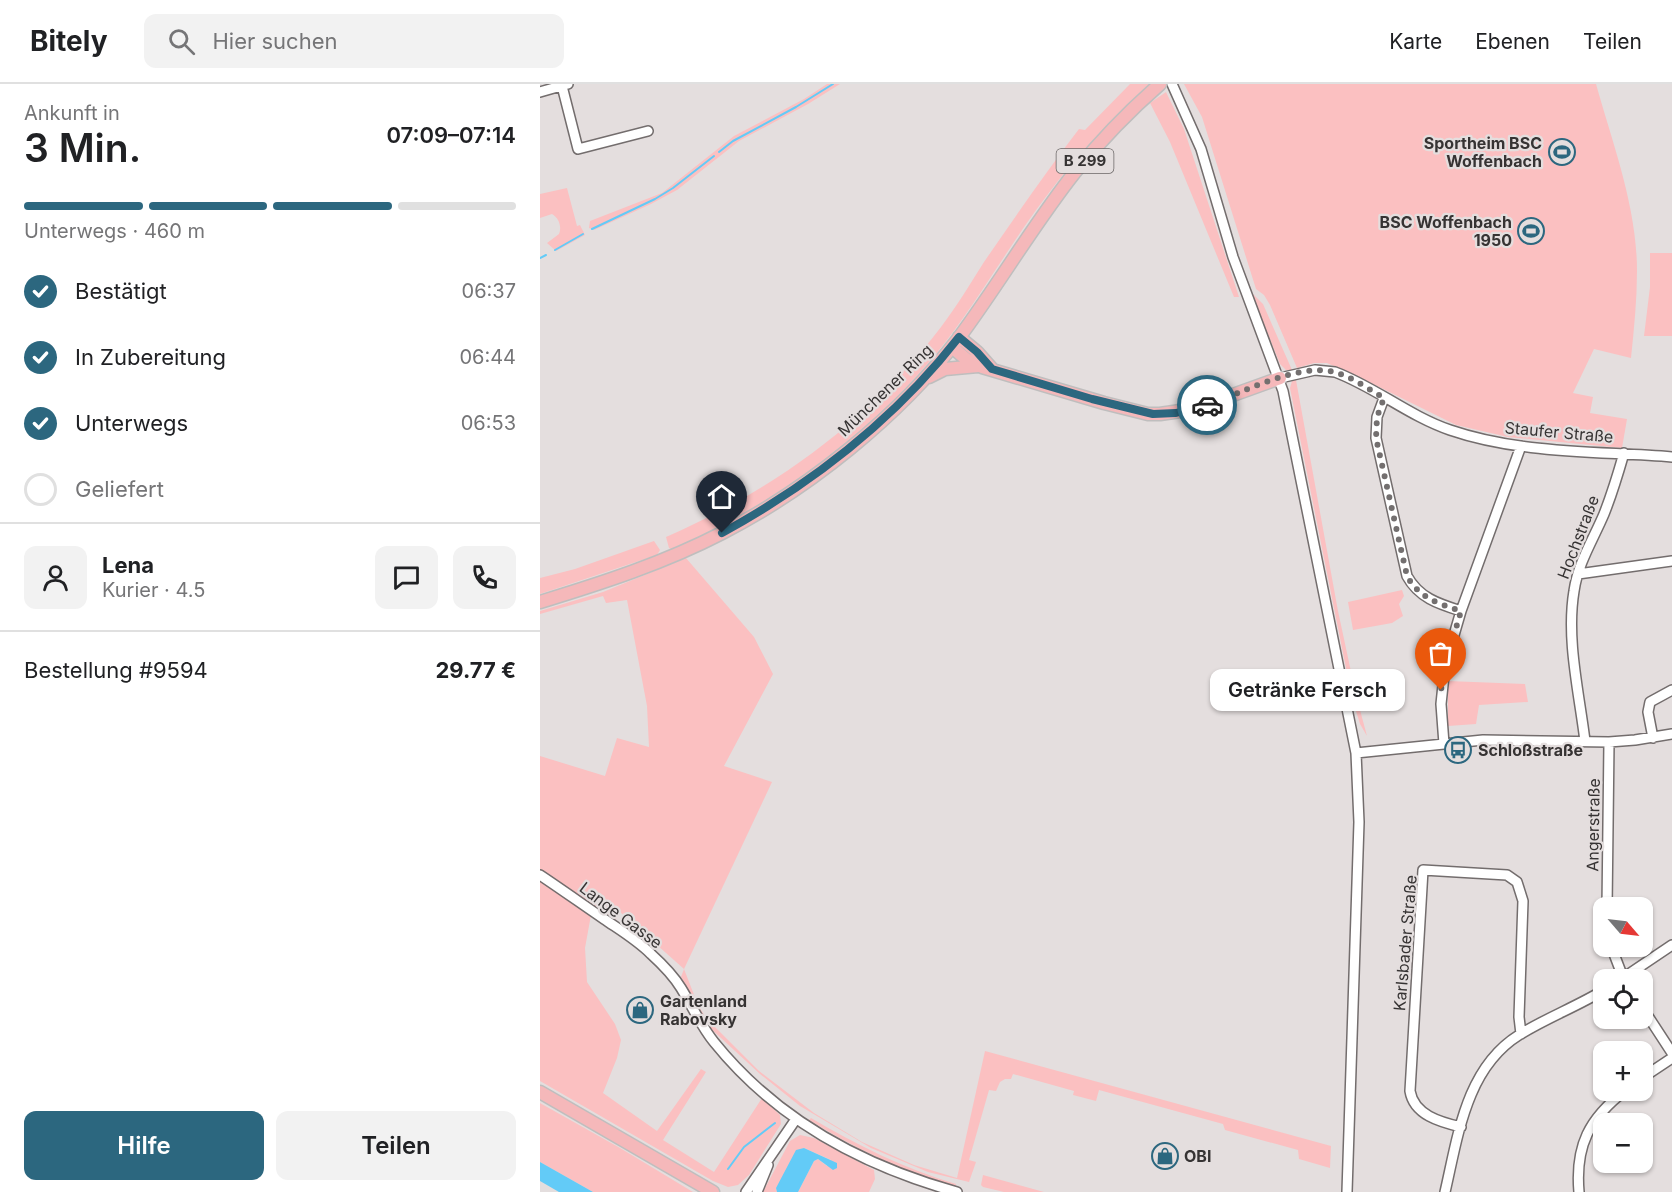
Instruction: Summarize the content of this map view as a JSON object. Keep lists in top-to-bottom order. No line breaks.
{"streets":{"main road":["B 299","Münchener Ring"],"street":["Staufer Straße","Hochstraße","Angerstraße","Lange Gasse","Karlsbader Straße"]},"crossings":[["Staufer Straße","Hochstraße"]],"places":{"sports":["Sportheim BSC Woffenbach","BSC Woffenbach 1950"],"other":["Getränke Fersch"],"bus stop":["Schloßstraße"],"shop":["Gartenland Rabovsky","OBI"]},"north":"bottom right","page":{"header":"Bitely","search":"Hier suchen","nav":["Karte","Ebenen","Teilen"],"heading":["3 Min.","Ankunft in","07:09–07:14"],"panel":["Lena","Kurier · 4.5","Bestellung #9594","29.77 €"],"bar":"Unterwegs · 460 m","list":[["Bestätigt","06:37"],["In Zubereitung","06:44"],["Unterwegs","06:53"],"Geliefert"],"bubble":"Getränke Fersch","map_buttons":["+","−"],"buttons":["Hilfe","Teilen"]}}
